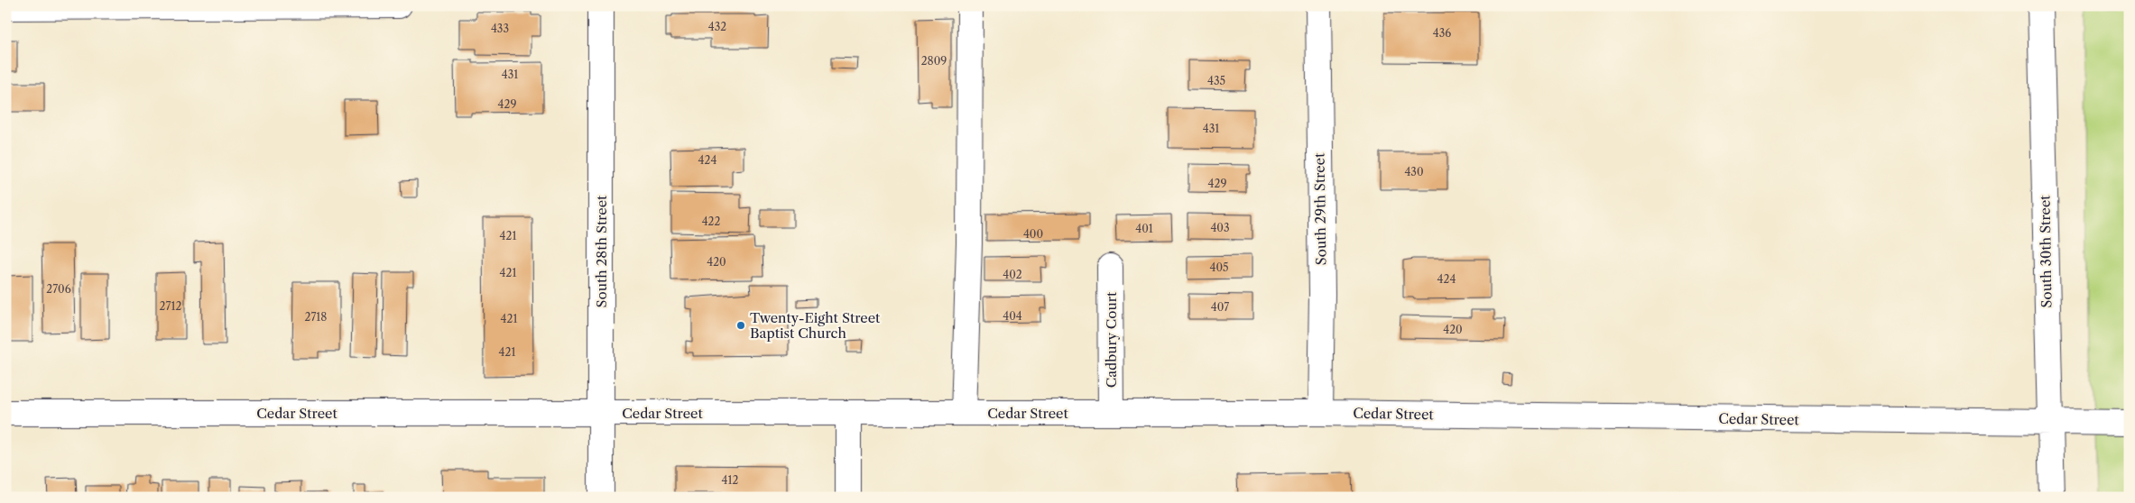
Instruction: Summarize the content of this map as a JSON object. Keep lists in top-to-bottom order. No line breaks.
{"streets":{"street":["South 29th Street","South 28th Street","South 30th Street","Cadbury Court","Cedar Street"]},"crossings":[["South 29th Street","Cedar Street"],["South 28th Street","Cedar Street"],["South 30th Street","Cedar Street"],["Cadbury Court","Cedar Street"]],"places":["Twenty-Eight Street Baptist Church"],"house_numbers":["432","433","436","2809","431","435","429","431","424","430","429","422","403","401","400","421","420","405","421","402","424","2706","2712","407","404","2718","421","420","421","412"]}
